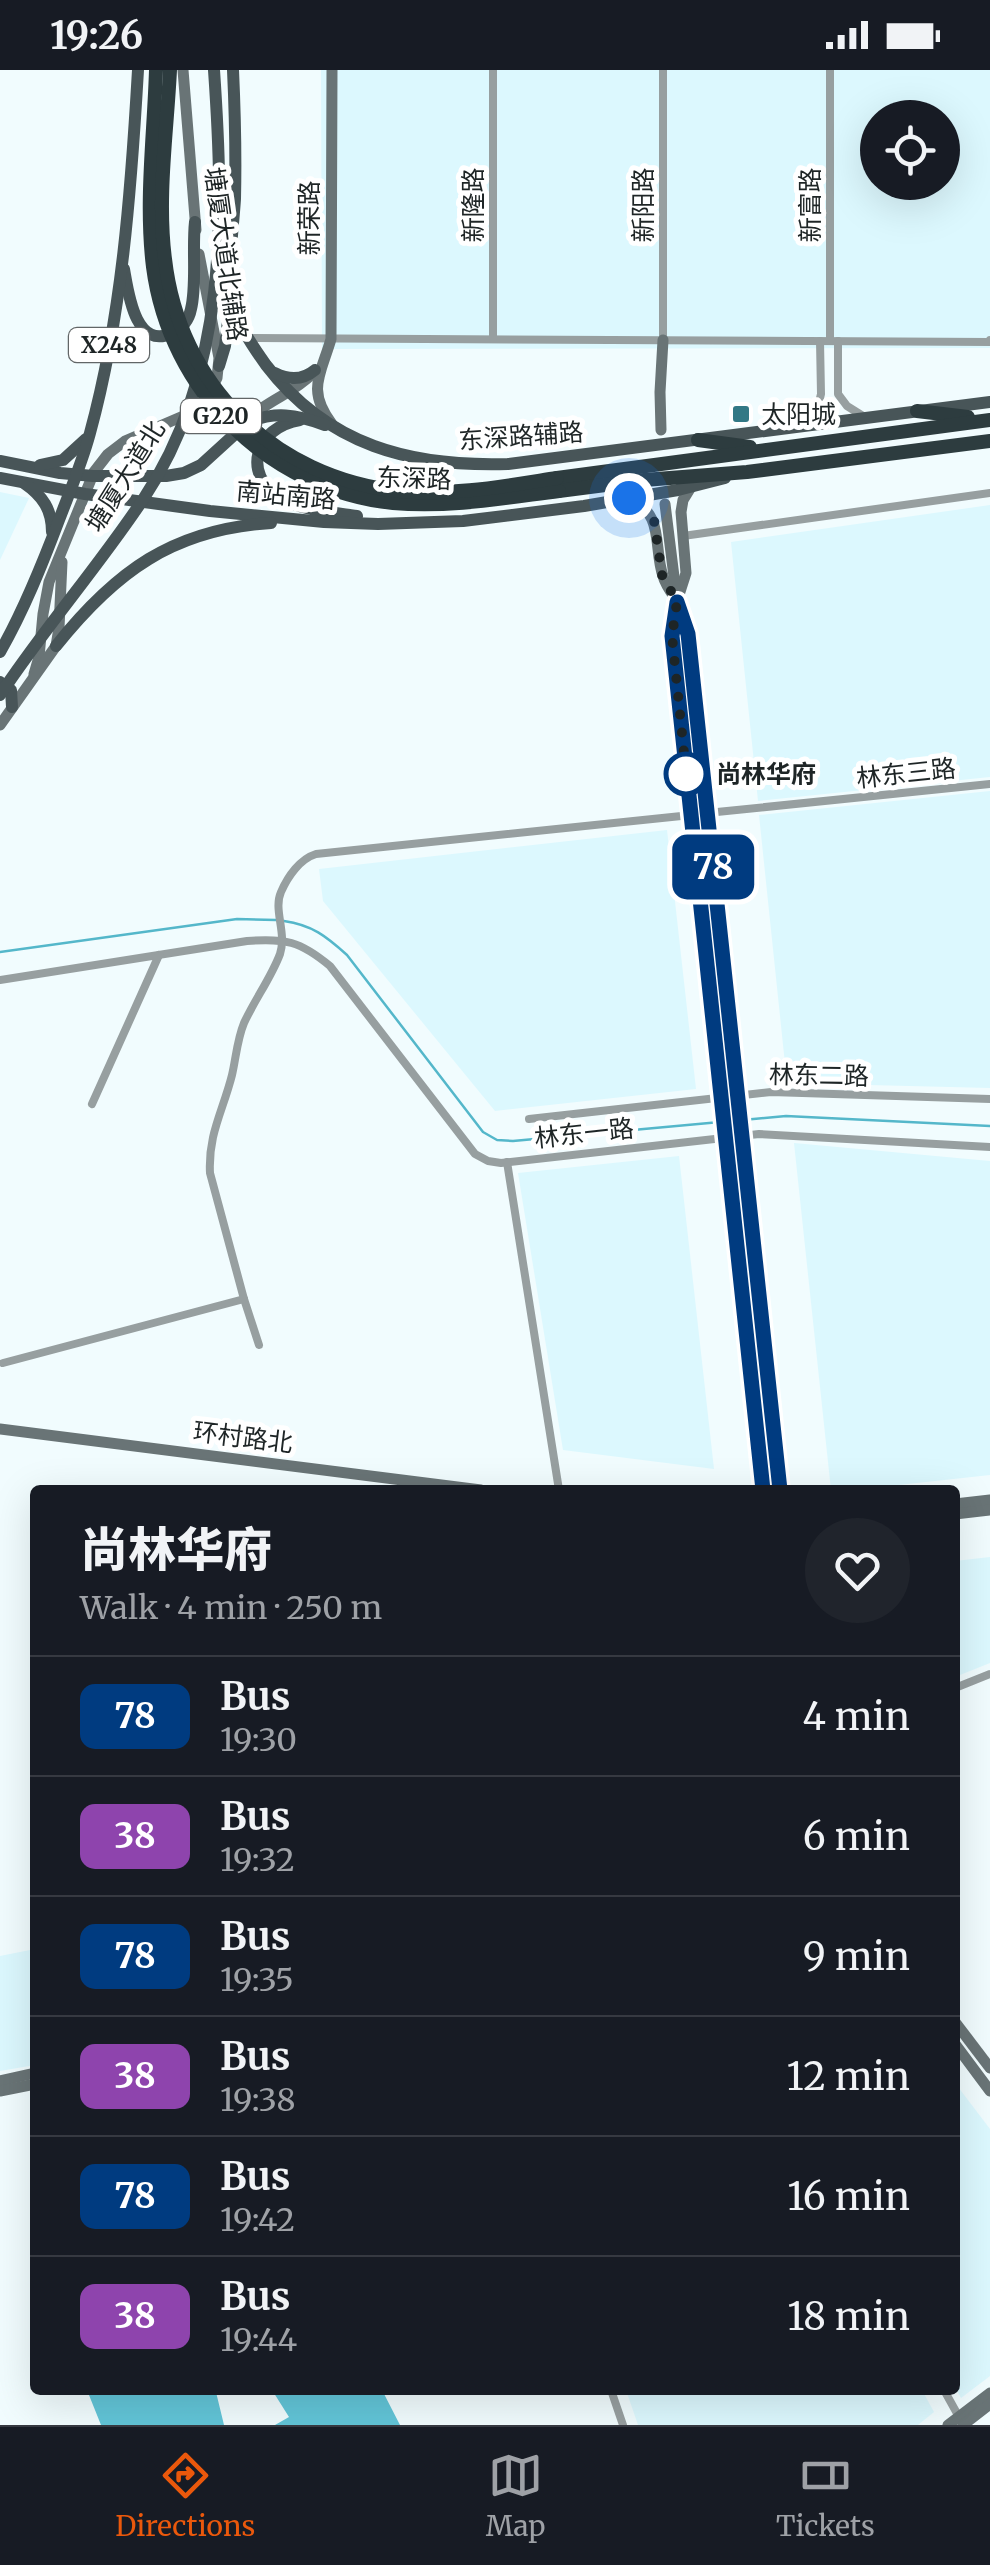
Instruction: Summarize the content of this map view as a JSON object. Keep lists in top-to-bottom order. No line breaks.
{"streets":{"highway":["G220","东深路"],"main road":["新荣路","塘厦大道北辅路","X248","东深路辅路","塘厦大道北","南站南路","环村路北"],"street":["新隆路","新阳路","新富路","林东三路","林东二路","林东一路"]},"crossings":[["塘厦大道北辅路","塘厦大道北"],["塘厦大道北辅路","南站南路"],["塘厦大道北","南站南路"],["东深路","南站南路"]],"places":{"transit":["太阳城"],"other":["尚林华府"]},"lines":["bus line 78"],"page":{"status":"19:26","on_map":"78","heading":["尚林华府","Walk · 4 min · 250 m"],"list":[{"mark":"78","name":"Bus","note":"19:30","value":"4 min"},{"mark":"38","name":"Bus","note":"19:32","value":"6 min"},{"mark":"78","name":"Bus","note":"19:35","value":"9 min"},{"mark":"38","name":"Bus","note":"19:38","value":"12 min"},{"mark":"78","name":"Bus","note":"19:42","value":"16 min"},{"mark":"38","name":"Bus","note":"19:44","value":"18 min"}],"tabs":["Directions","Map","Tickets"]}}
